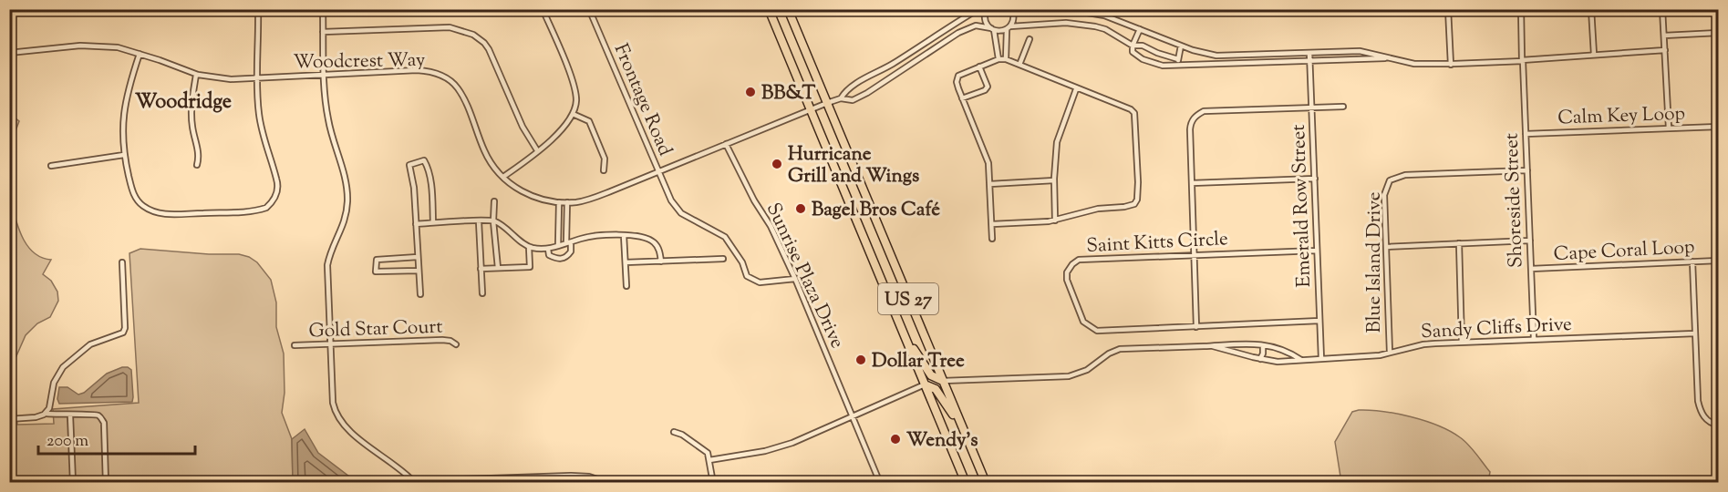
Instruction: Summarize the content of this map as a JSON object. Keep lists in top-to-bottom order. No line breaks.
{"streets":{"highway":["US 27"],"street":["Woodcrest Way","Frontage Road","Calm Key Loop","Shoreside Street","Emerald Row Street","Saint Kitts Circle","Cape Coral Loop","Blue Island Drive","Sunrise Plaza Drive","Sandy Cliffs Drive","Gold Star Court"]},"crossings":[["Woodcrest Way","Frontage Road"],["Woodcrest Way","Sunrise Plaza Drive"],["Woodcrest Way","US 27"],["Frontage Road","Sunrise Plaza Drive"],["Calm Key Loop","Shoreside Street"],["Shoreside Street","Cape Coral Loop"],["Shoreside Street","Blue Island Drive"],["Shoreside Street","Sandy Cliffs Drive"],["Emerald Row Street","Saint Kitts Circle"],["Emerald Row Street","Sandy Cliffs Drive"],["Blue Island Drive","Sandy Cliffs Drive"],["US 27","Sandy Cliffs Drive"]],"districts":["Woodridge"],"places":["BB&T","Hurricane Grill and Wings","Bagel Bros Café","Dollar Tree","Wendy's"],"scale_bar":"200 m"}
